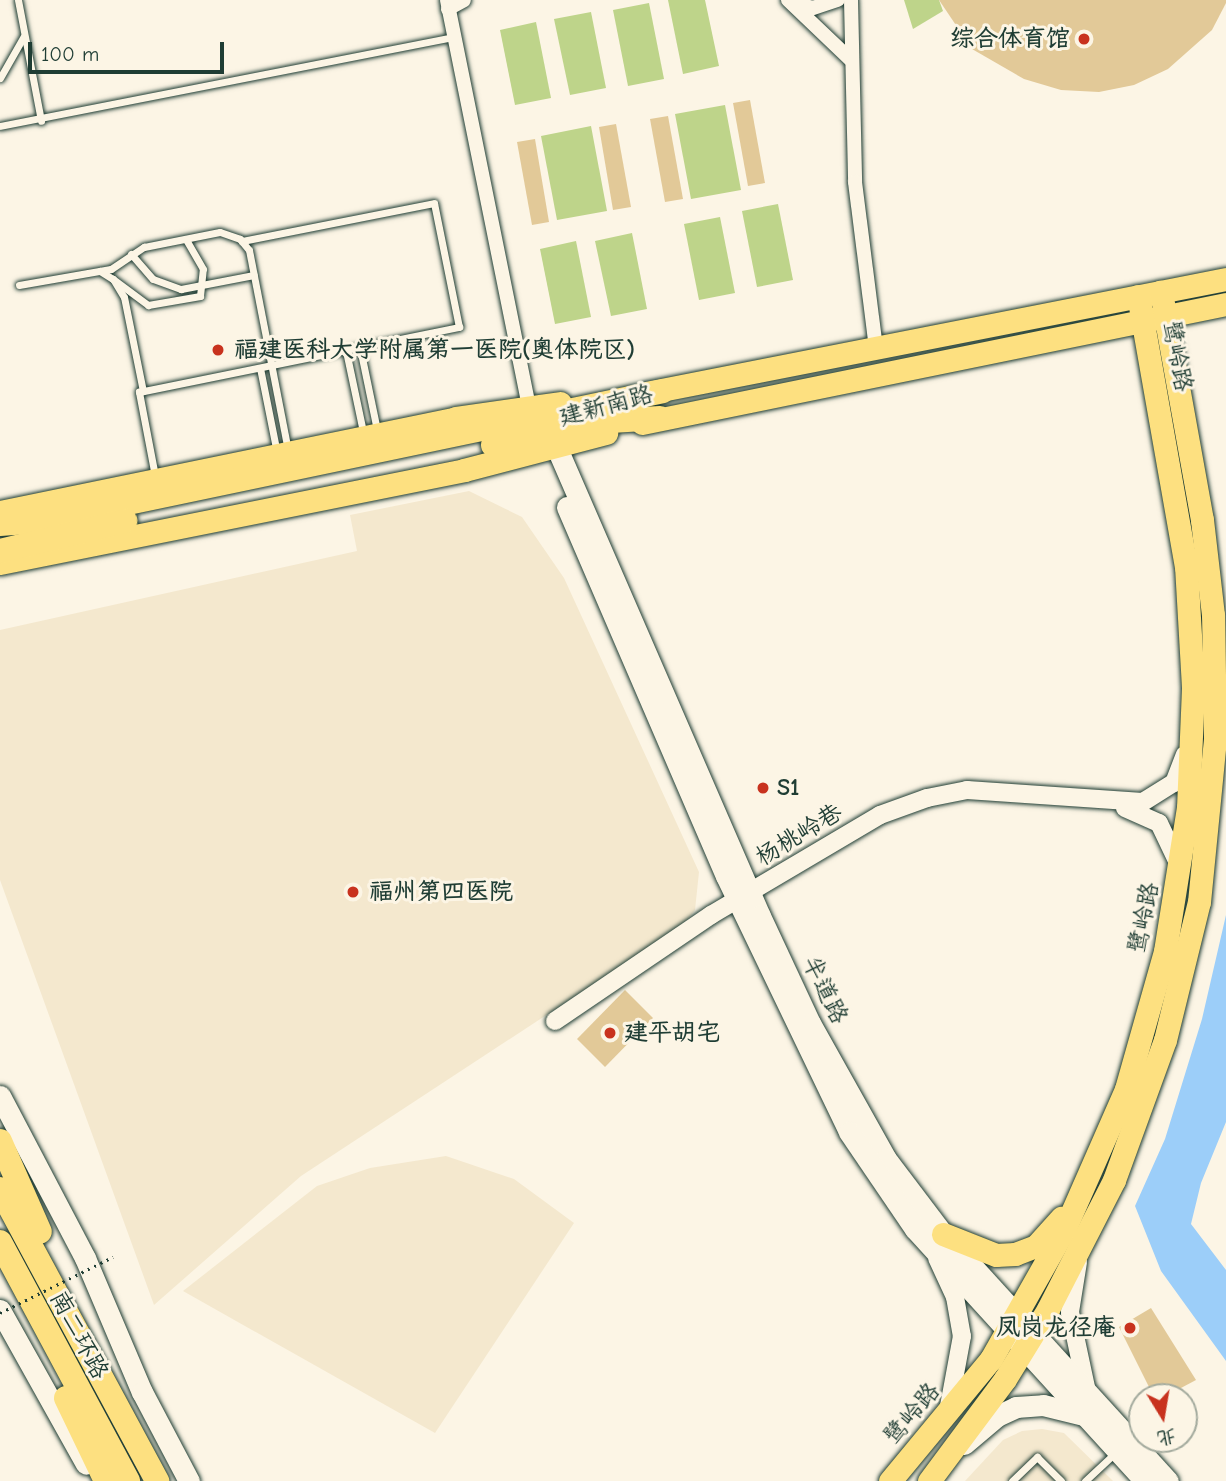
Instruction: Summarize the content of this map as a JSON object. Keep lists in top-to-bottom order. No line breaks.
{"streets":{"highway":["南二环路"],"main road":["鹭岭路","建新南路","半道路"],"street":["杨桃岭巷"]},"crossings":[["鹭岭路","建新南路"],["鹭岭路","半道路"],["建新南路","半道路"],["杨桃岭巷","半道路"]],"places":["综合体育馆","福建医科大学附属第一医院(奥体院区)","S1","福州第四医院","建平胡宅","凤岗龙径庵"],"scale_bar":"100 m","north":"bottom"}
